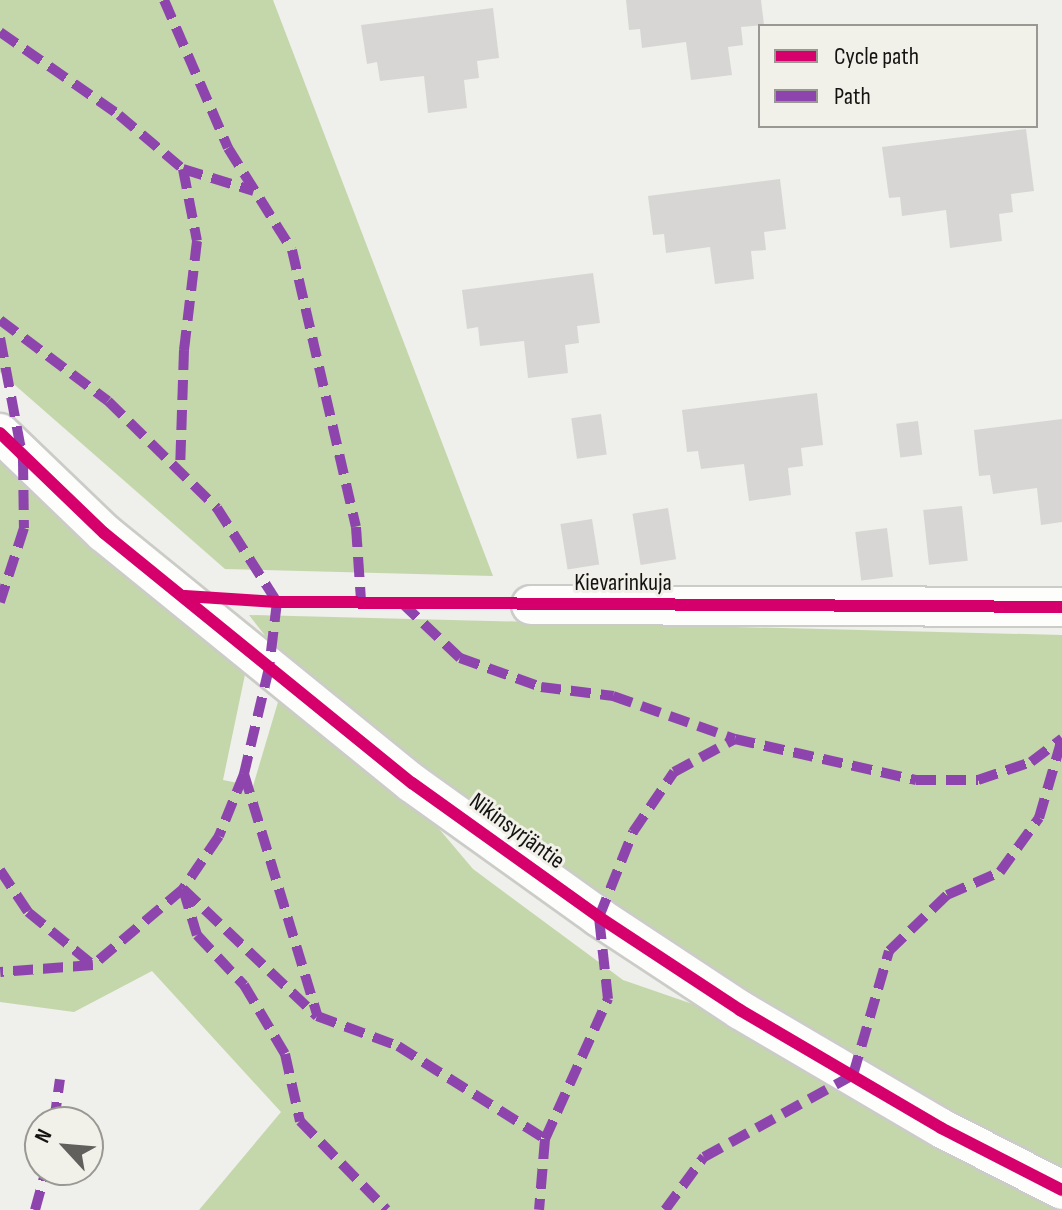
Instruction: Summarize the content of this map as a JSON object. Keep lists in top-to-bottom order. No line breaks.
{"streets":{"street":["Kievarinkuja","Nikinsyrjäntie"]},"legend":["Cycle path","Path"],"north":"top left"}
